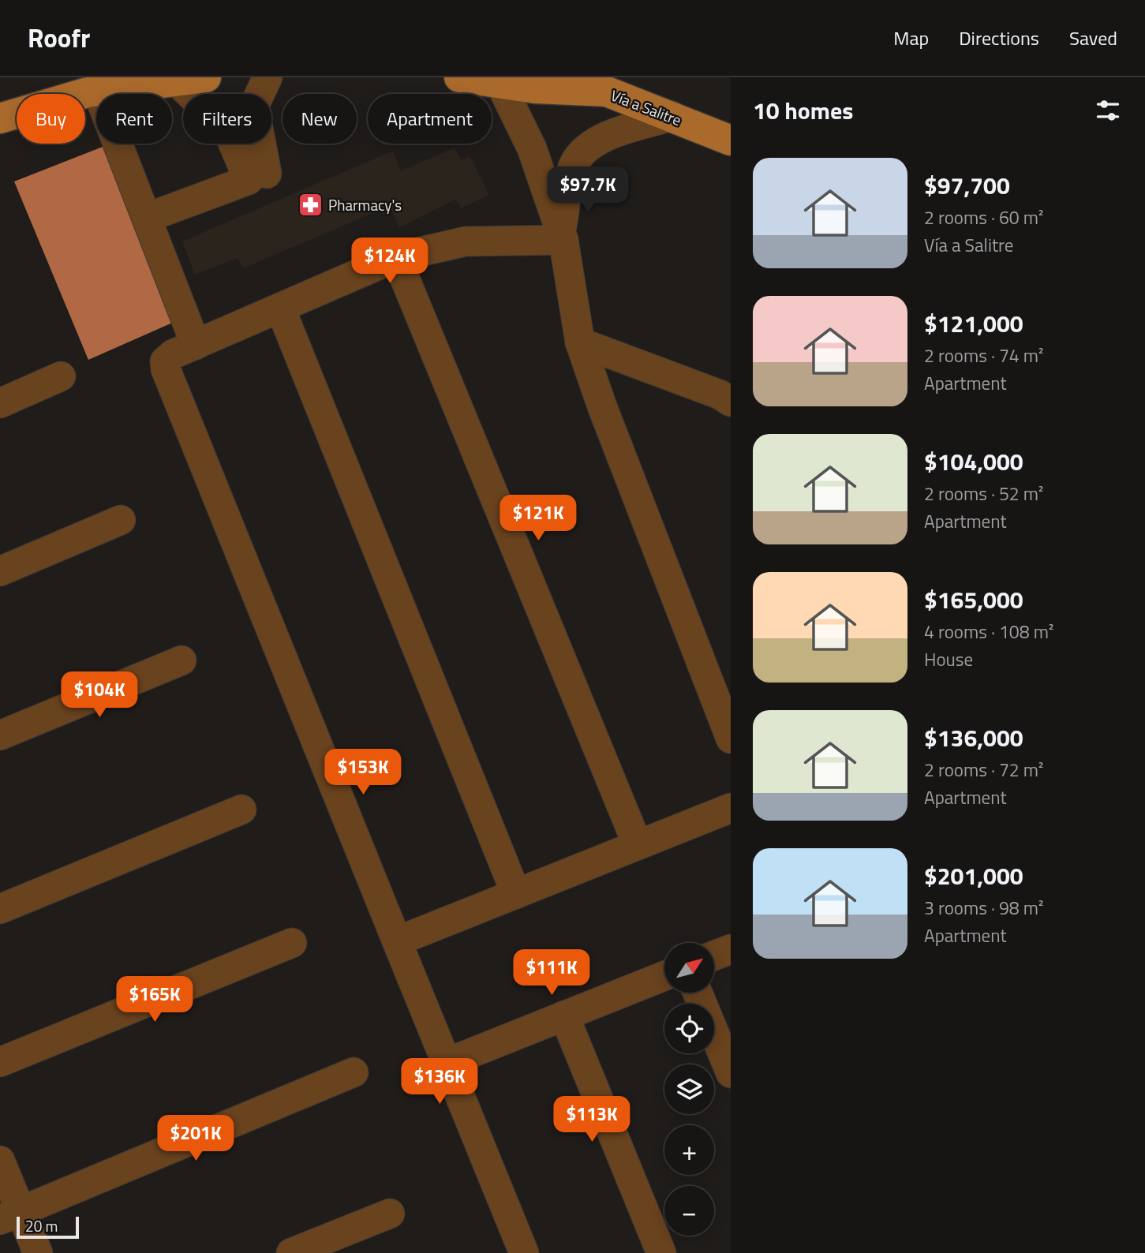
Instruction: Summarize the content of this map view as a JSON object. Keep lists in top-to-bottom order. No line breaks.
{"streets":{"main road":["Vía a Salitre"]},"places":{"pharmacy":["Pharmacy's"]},"scale_bar":"20 m","north":"top right","page":{"header":"Roofr","nav":["Map","Directions","Saved"],"heading":"10 homes","chip":["Buy","Rent","Filters","New","Apartment"],"list":[{"name":"$97,700","note":"2 rooms · 60 m² · Vía a Salitre"},{"name":"$121,000","note":"2 rooms · 74 m² · Apartment"},{"name":"$104,000","note":"2 rooms · 52 m² · Apartment"},{"name":"$165,000","note":"4 rooms · 108 m² · House"},{"name":"$136,000","note":"2 rooms · 72 m² · Apartment"},{"name":"$201,000","note":"3 rooms · 98 m² · Apartment"}],"price":["$97.7K","$124K","$121K","$104K","$153K","$111K","$165K","$136K","$113K","$201K"],"map_buttons":["+","−"],"scale":"20 m"}}
